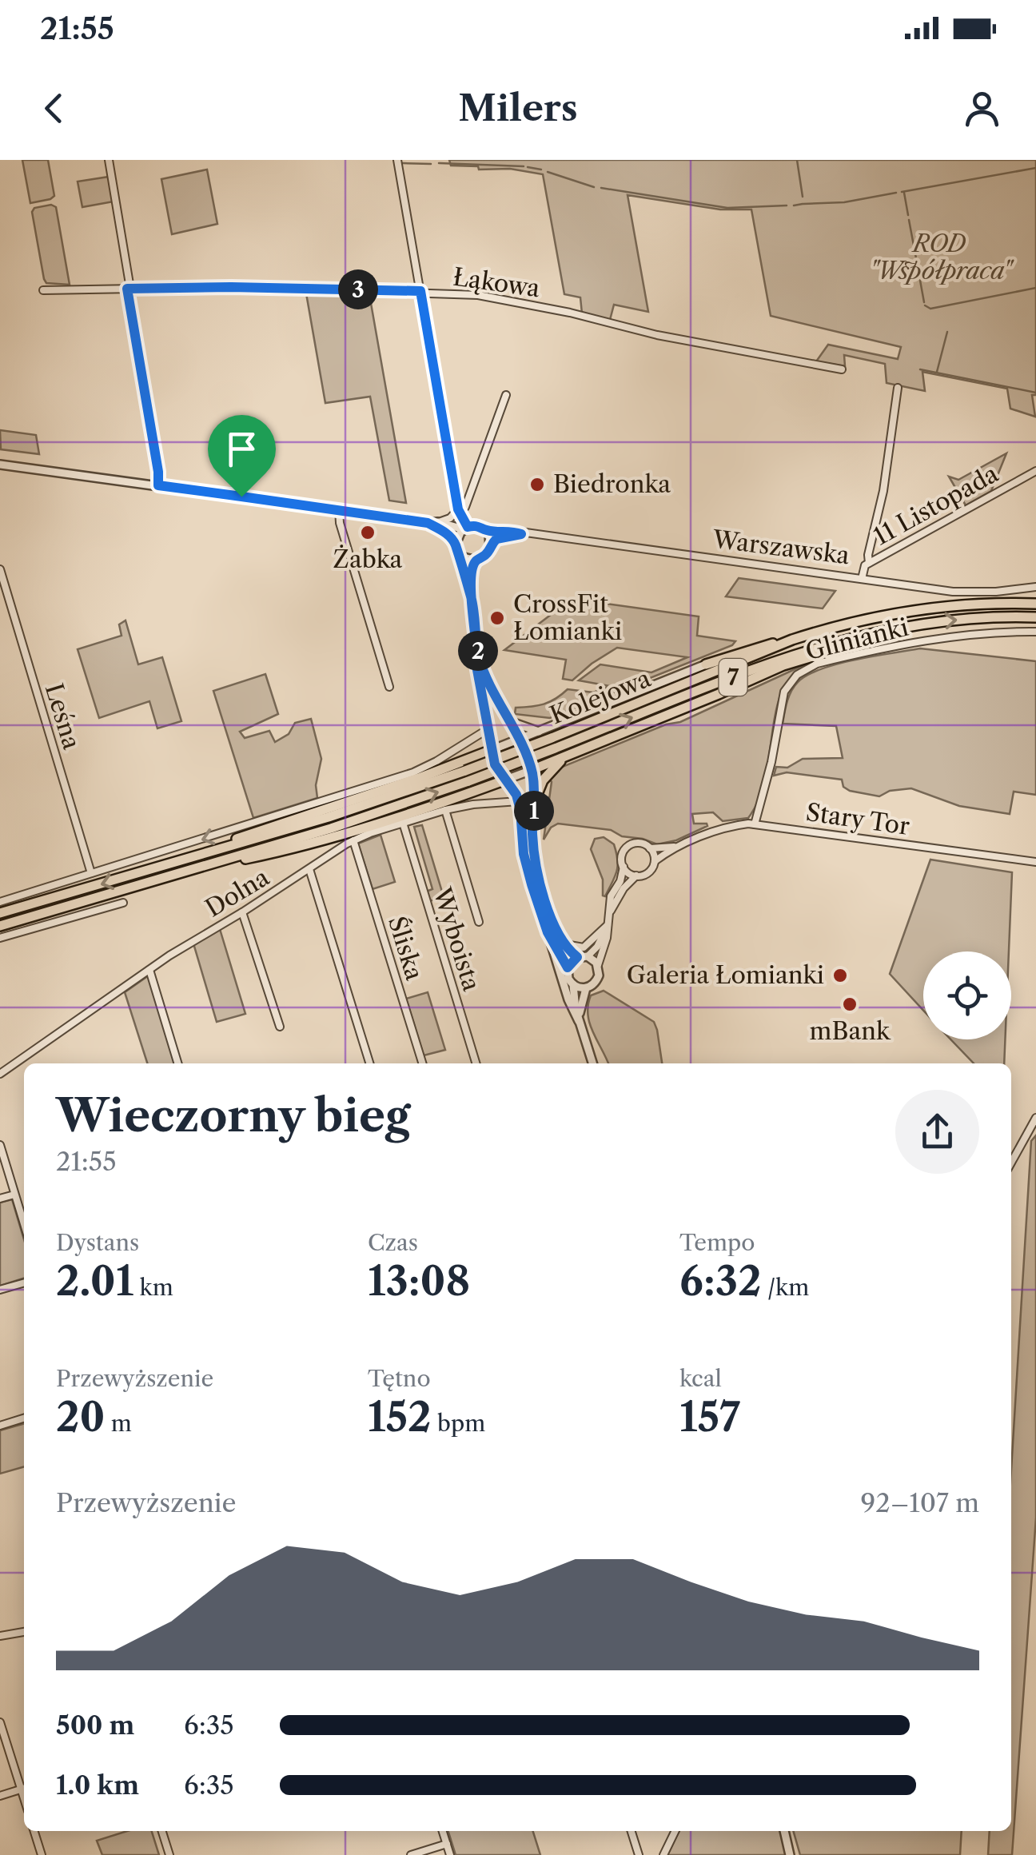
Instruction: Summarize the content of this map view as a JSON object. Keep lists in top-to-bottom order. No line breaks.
{"streets":{"highway":["7","Kolejowa"],"street":["Łąkowa","11 Listopada","Warszawska","Glinianki","Leśna","Stary Tor","Dolna","Wyboista","Śliska"]},"crossings":[["11 Listopada","Warszawska"],["Glinianki","Stary Tor"],["Dolna","Wyboista"],["Dolna","Śliska"]],"parks":["ROD \"Współpraca\""],"places":["Biedronka","Żabka","CrossFit Łomianki","Galeria Łomianki","mBank"],"page":{"status":"21:55","header":"Milers","pins":["3","2","1"],"heading":["Wieczorny bieg","21:55"],"stats":[["Dystans","2.01 km"],["Czas","13:08"],["Tempo","6:32 /km"],["Przewyższenie","20 m"],["Tętno","152 bpm"],["kcal","157"]],"chart":["Przewyższenie","92–107 m"],"list":[{"name":"500 m","note":"6:35"},{"name":"1.0 km","note":"6:35"}]}}
